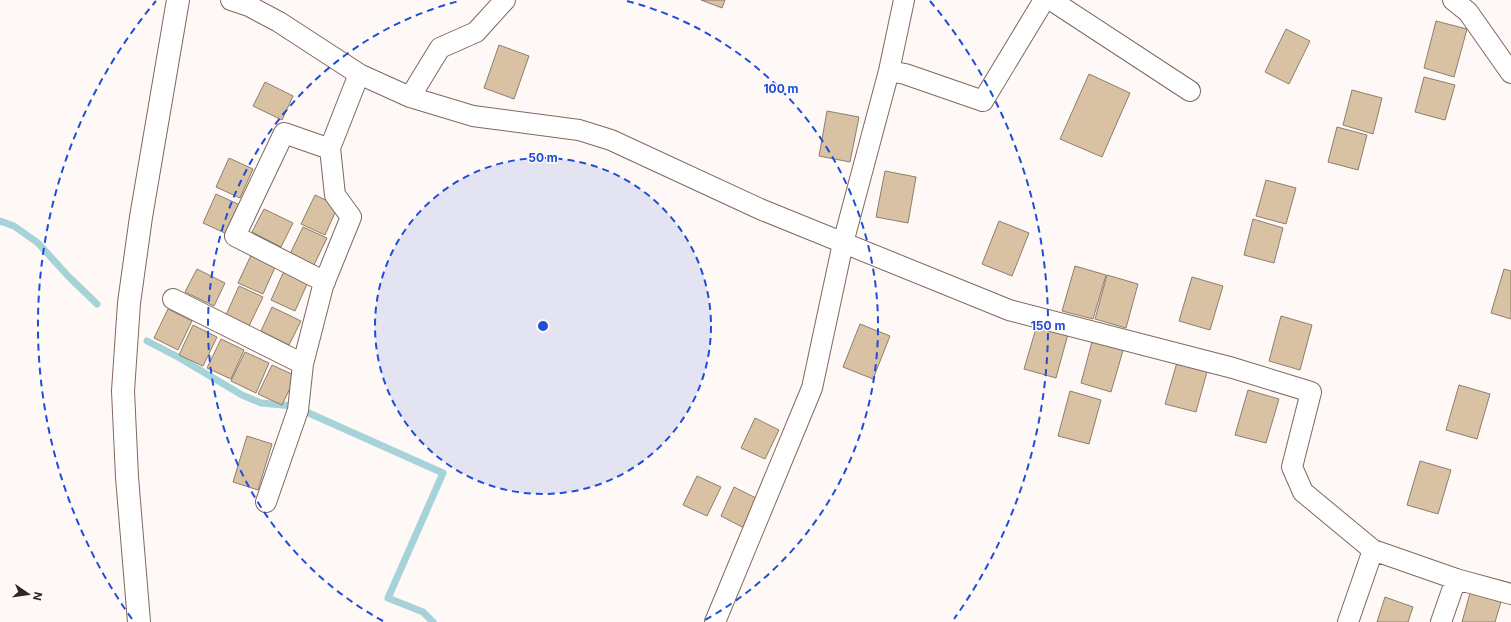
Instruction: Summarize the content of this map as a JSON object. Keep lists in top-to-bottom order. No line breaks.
{"north":"right","rings":["100 m","50 m","150 m"]}
